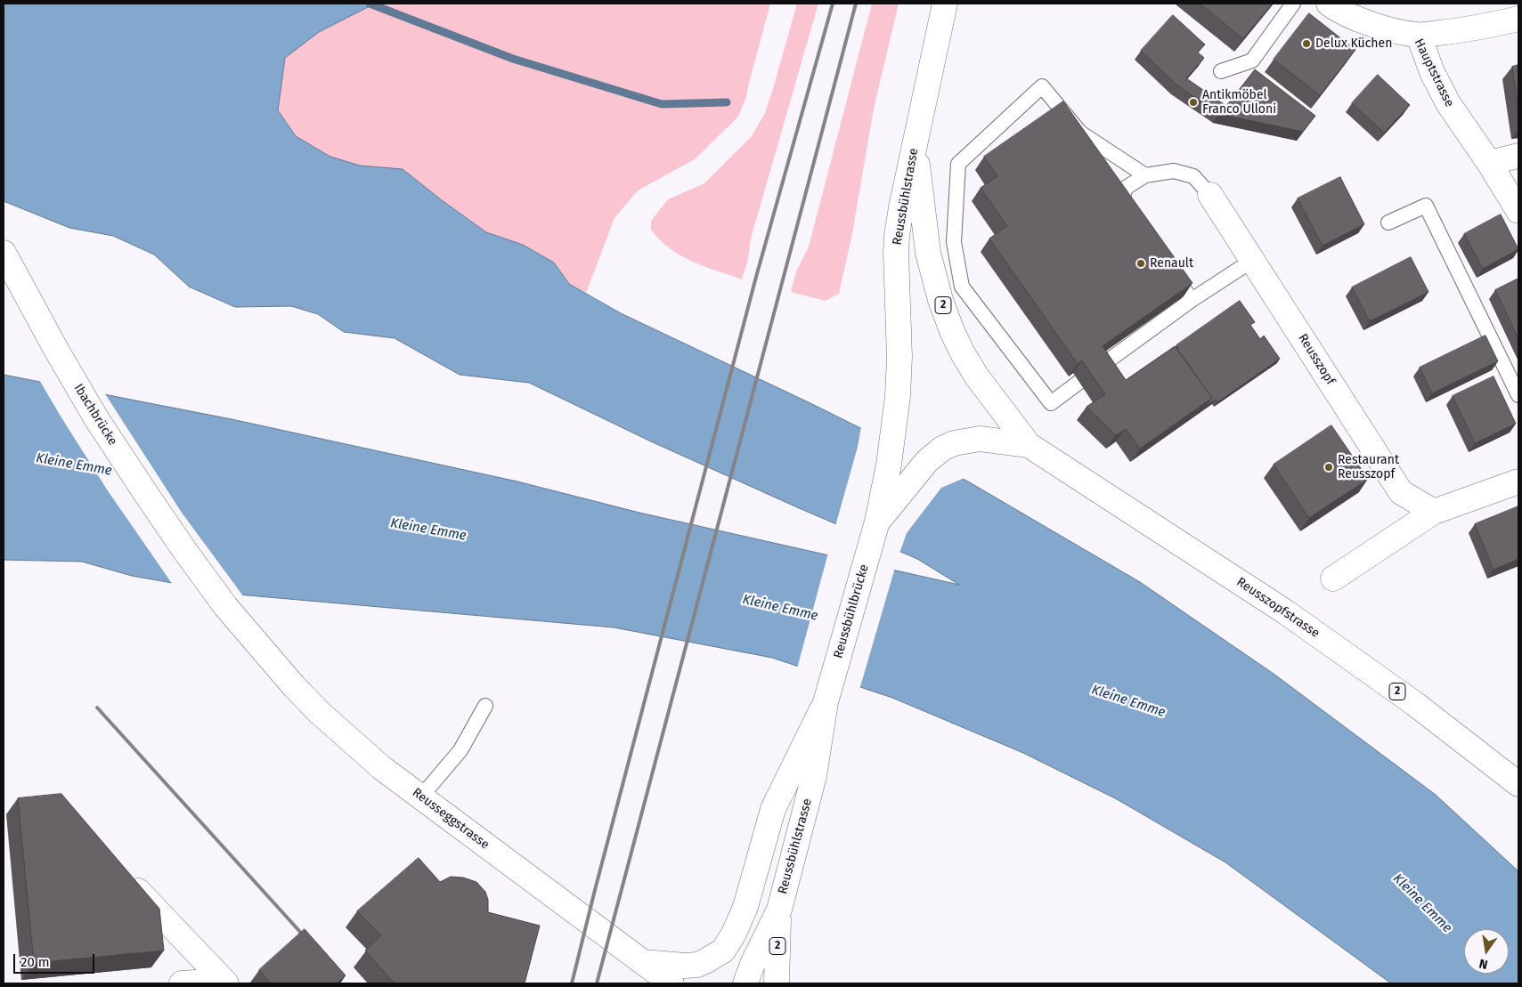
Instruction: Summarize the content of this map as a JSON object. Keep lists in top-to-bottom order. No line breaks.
{"streets":{"main road":["Hauptstrasse","Reussbühlstrasse","2","Reusszopf","Ibachbrücke","Reusszopfstrasse","Reussbühlbrücke","Reusseggstrasse"]},"crossings":[["Reussbühlstrasse","2"],["Reussbühlstrasse","Reusszopfstrasse"],["Reussbühlstrasse","Reussbühlbrücke"],["Ibachbrücke","Reusseggstrasse"],["Reusszopfstrasse","Reussbühlbrücke"]],"water":["Kleine Emme"],"places":["Delux Küchen","Antikmöbel Franco Ulloni","Renault","Restaurant Reusszopf"],"scale_bar":"20 m","north":"bottom"}
